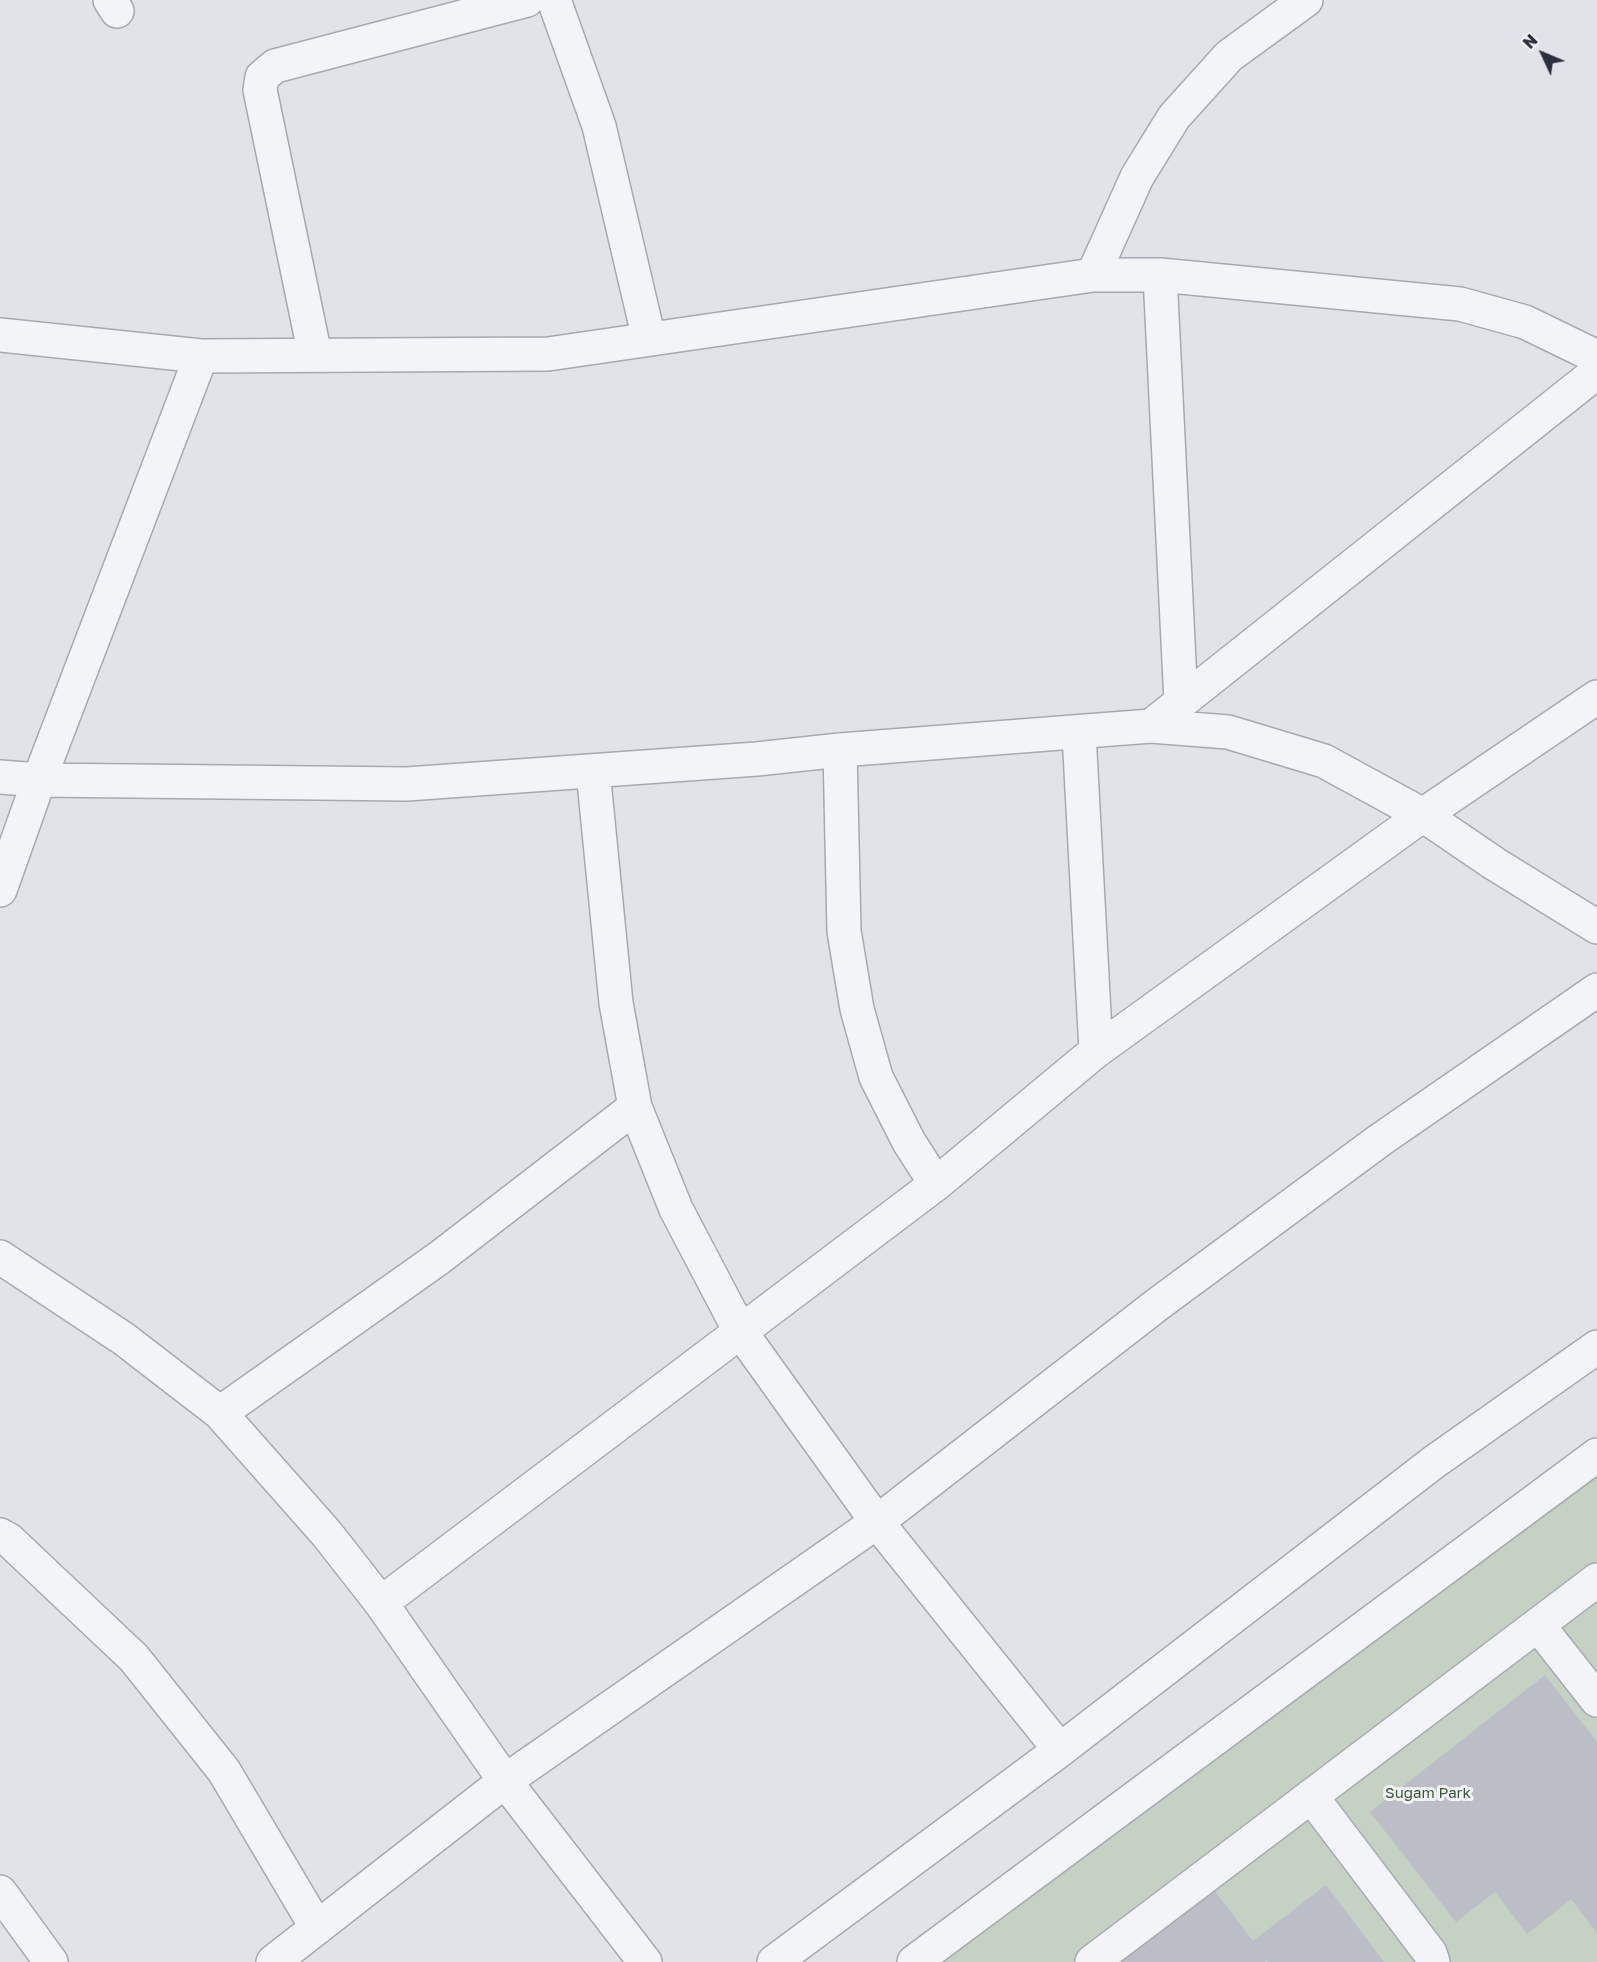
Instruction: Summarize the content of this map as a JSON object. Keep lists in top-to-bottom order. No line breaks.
{"parks":["Sugam Park"],"north":"top left"}
